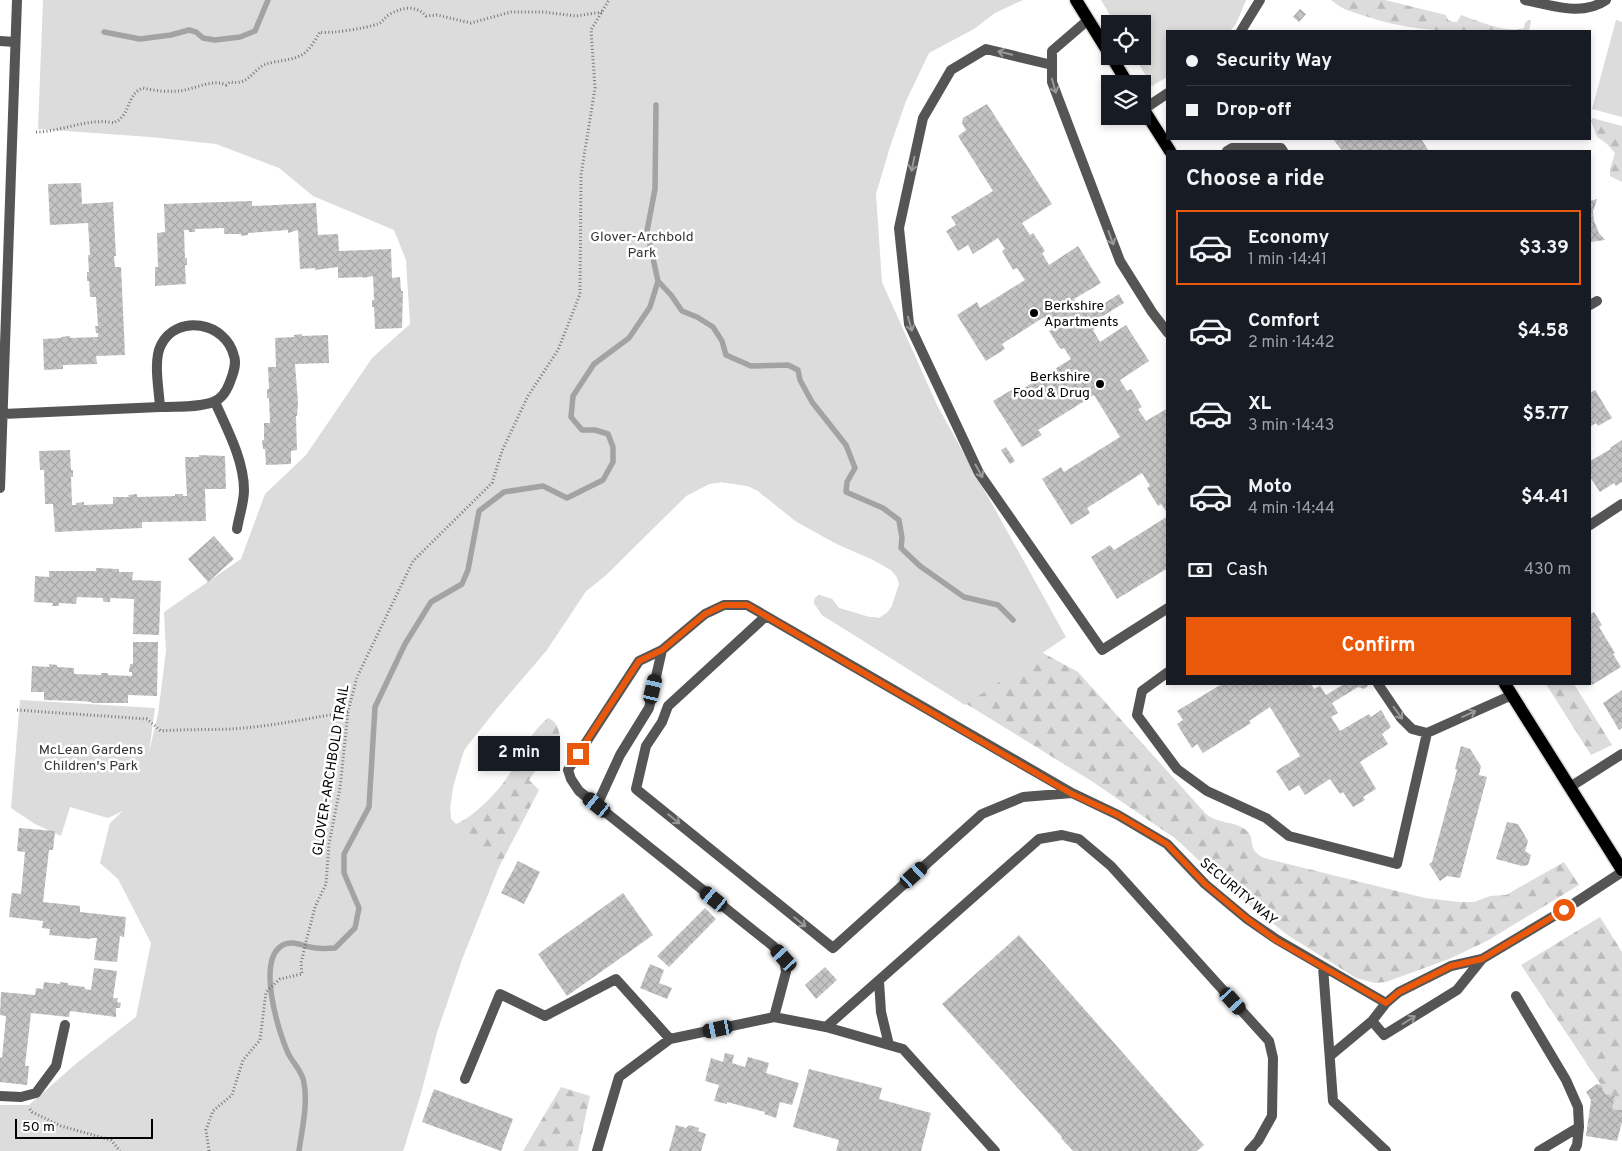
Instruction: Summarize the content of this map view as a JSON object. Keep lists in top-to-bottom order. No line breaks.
{"streets":{"street":["SECURITY WAY"],"path":["GLOVER-ARCHBOLD TRAIL"]},"parks":["Glover-Archbold Park","McLean Gardens Children's Park"],"places":["Berkshire Apartments","Berkshire Food & Drug"],"scale_bar":"50 m","page":{"banner":["Security Way","Drop-off"],"heading":"Choose a ride","list":[{"name":"Economy","note":"1 min · 14:41","value":"$3.39"},{"name":"Comfort","note":"2 min · 14:42","value":"$4.58"},{"name":"XL","note":"3 min · 14:43","value":"$5.77"},{"name":"Moto","note":"4 min · 14:44","value":"$4.41"}],"pay":["Cash","430 m"],"buttons":"Confirm","bubble":"2 min","scale":"50 m"}}
